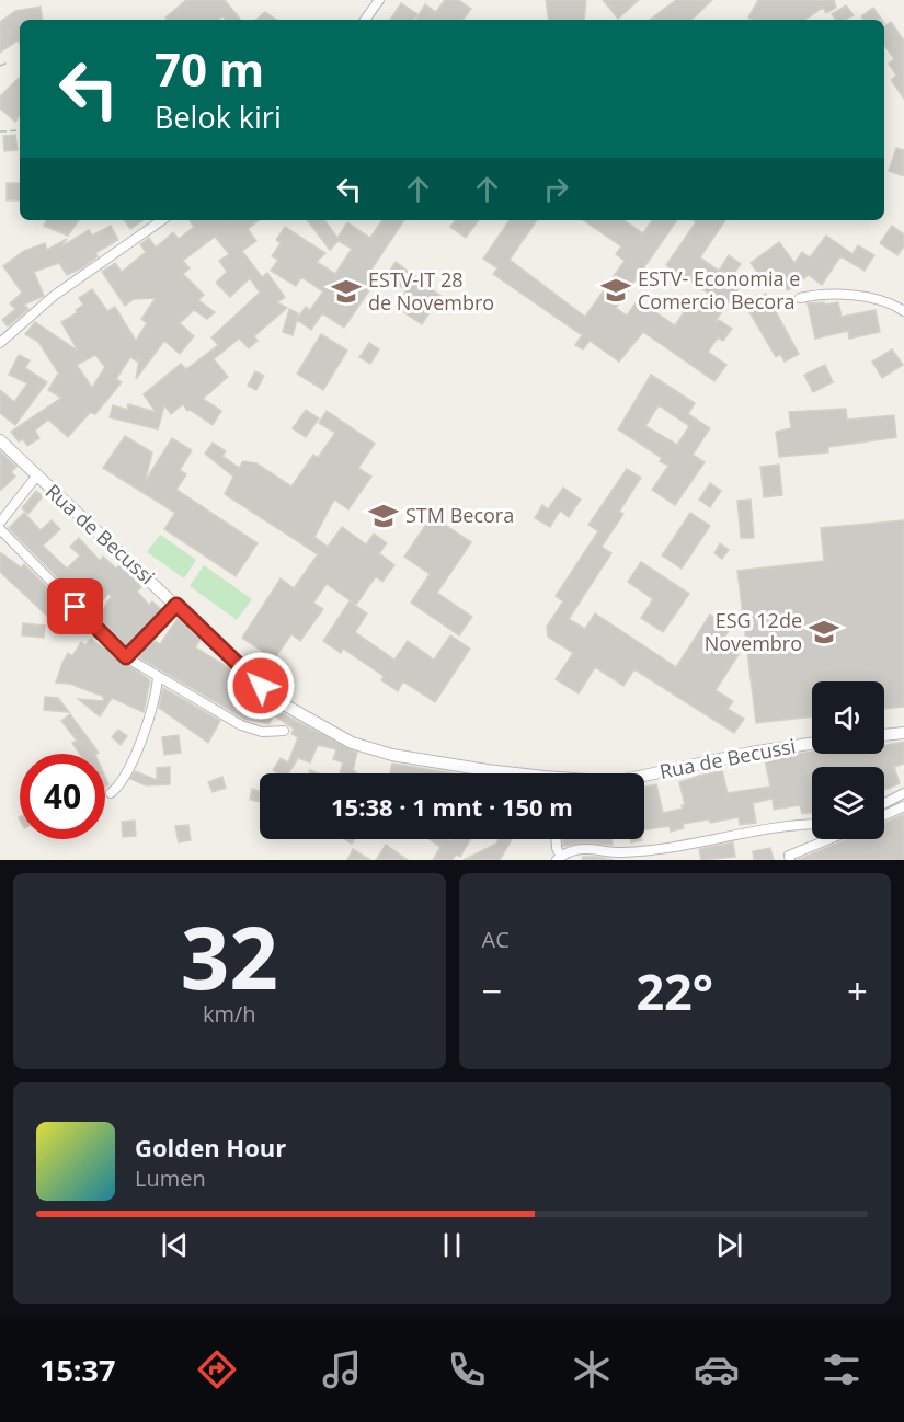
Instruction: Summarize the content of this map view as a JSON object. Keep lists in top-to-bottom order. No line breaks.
{"streets":{"street":["Rua de Becussi"]},"places":{"school or university":["ESTV- Economia e Comercio Becora","ESTV-IT 28 de Novembro","STM Becora","ESG 12de Novembro"]},"page":{"turn":["70 m","Belok kiri"],"limit":"40","trip":"15:38 · 1 mnt · 150 m","tile":[["32","km/h"],"AC"],"heat":["−","22°","+"],"song":["Golden Hour","Lumen"],"tabs":"15:37"}}
